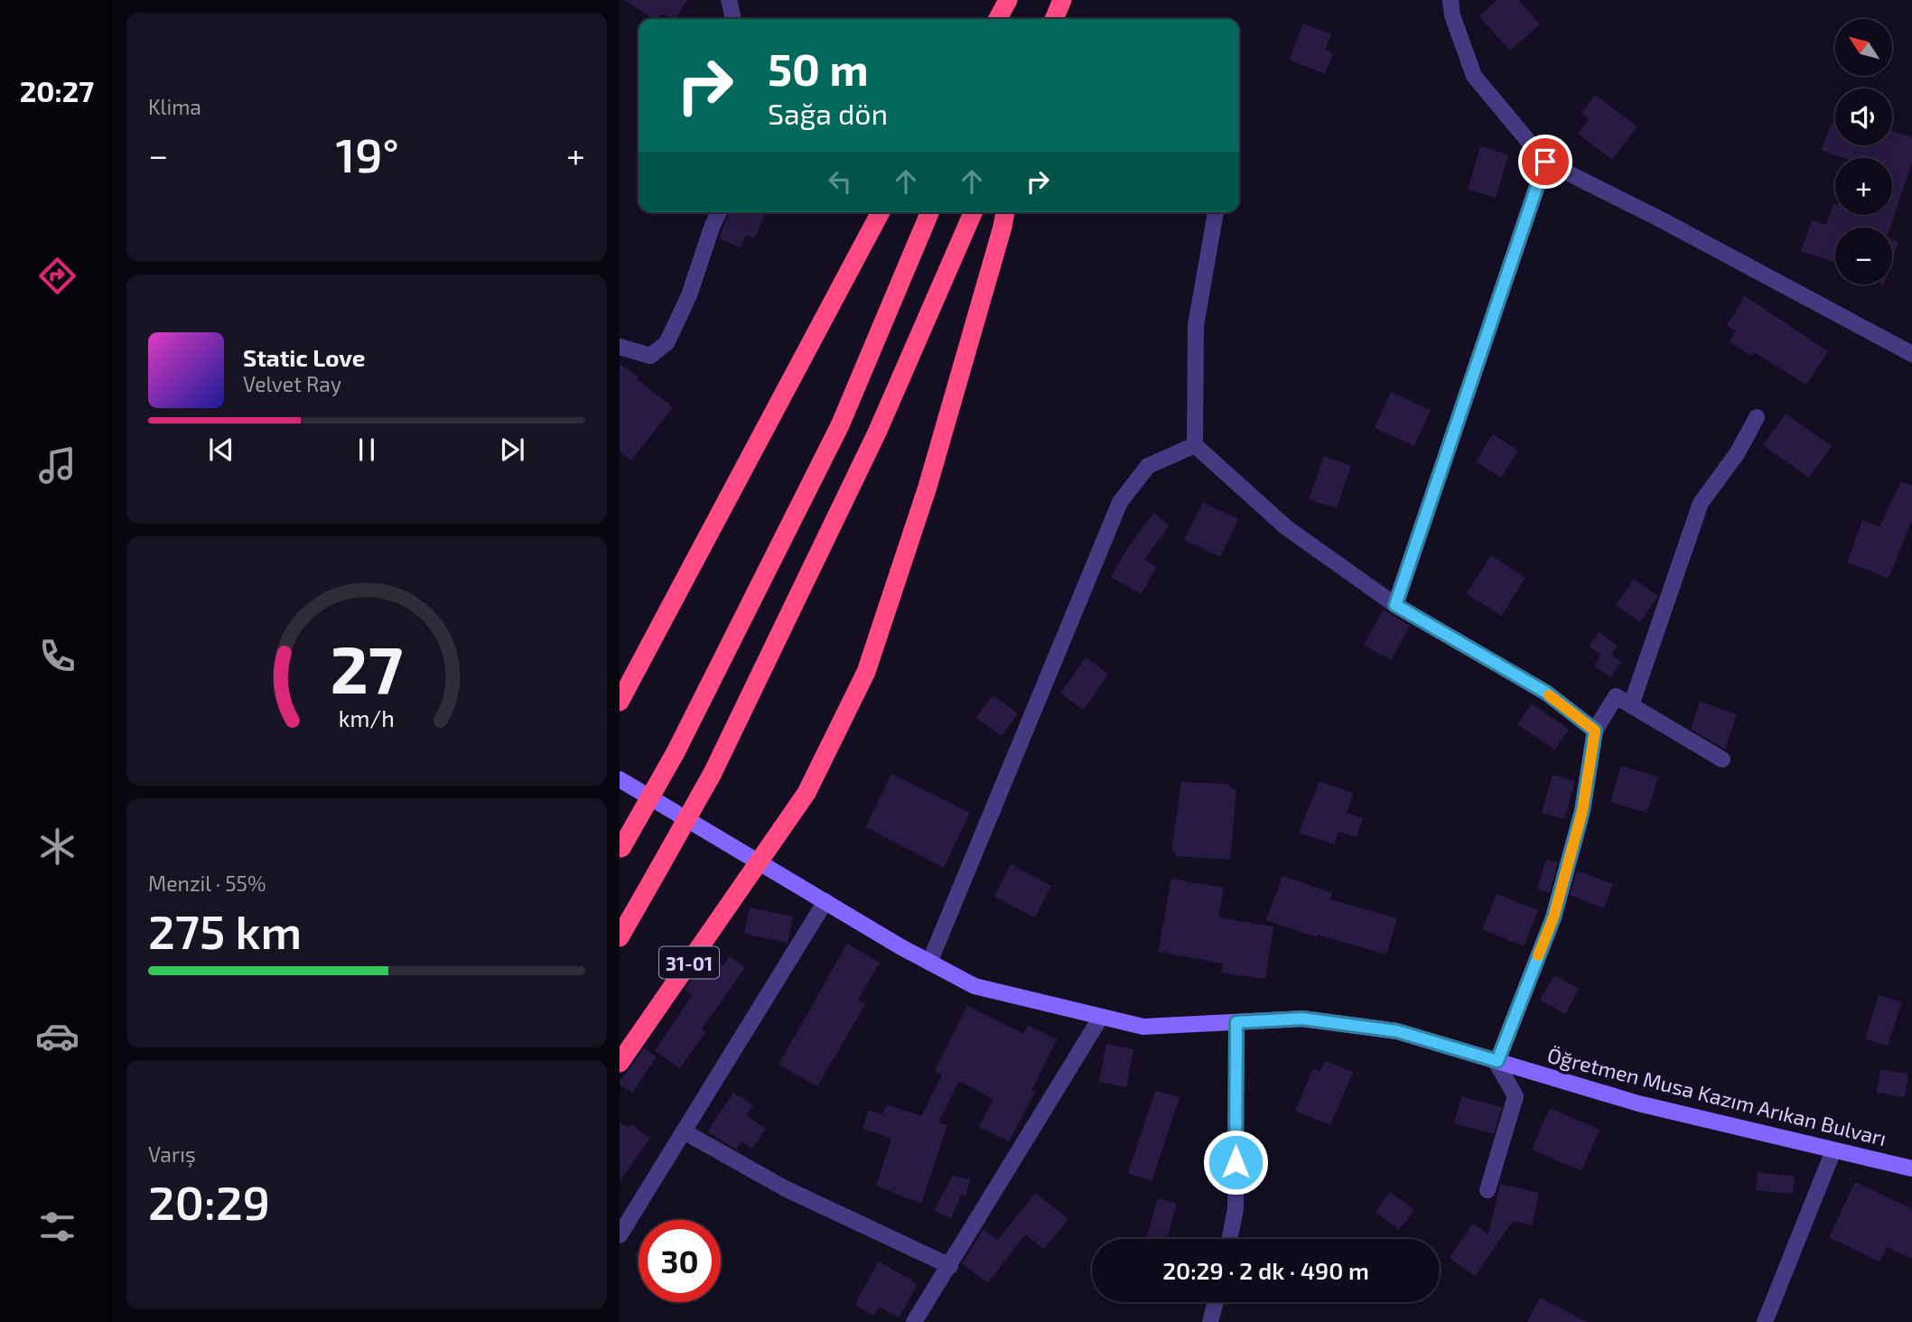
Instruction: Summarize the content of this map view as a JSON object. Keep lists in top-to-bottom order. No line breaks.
{"streets":{"highway":["31-01"],"street":["Öğretmen Musa Kazım Arıkan Bulvarı"]},"crossings":[["31-01","Öğretmen Musa Kazım Arıkan Bulvarı"]],"north":"top left","page":{"tabs":"20:27","tile":["Klima",["Menzil · 55%","275 km"],["Varış","20:29"]],"map_buttons":["+","−"],"turn":["50 m","Sağa dön"],"heat":["−","19°","+"],"song":["Static Love","Velvet Ray"],"limit":"30","trip":"20:29 · 2 dk · 490 m","gauge":["27","km/h"]}}
